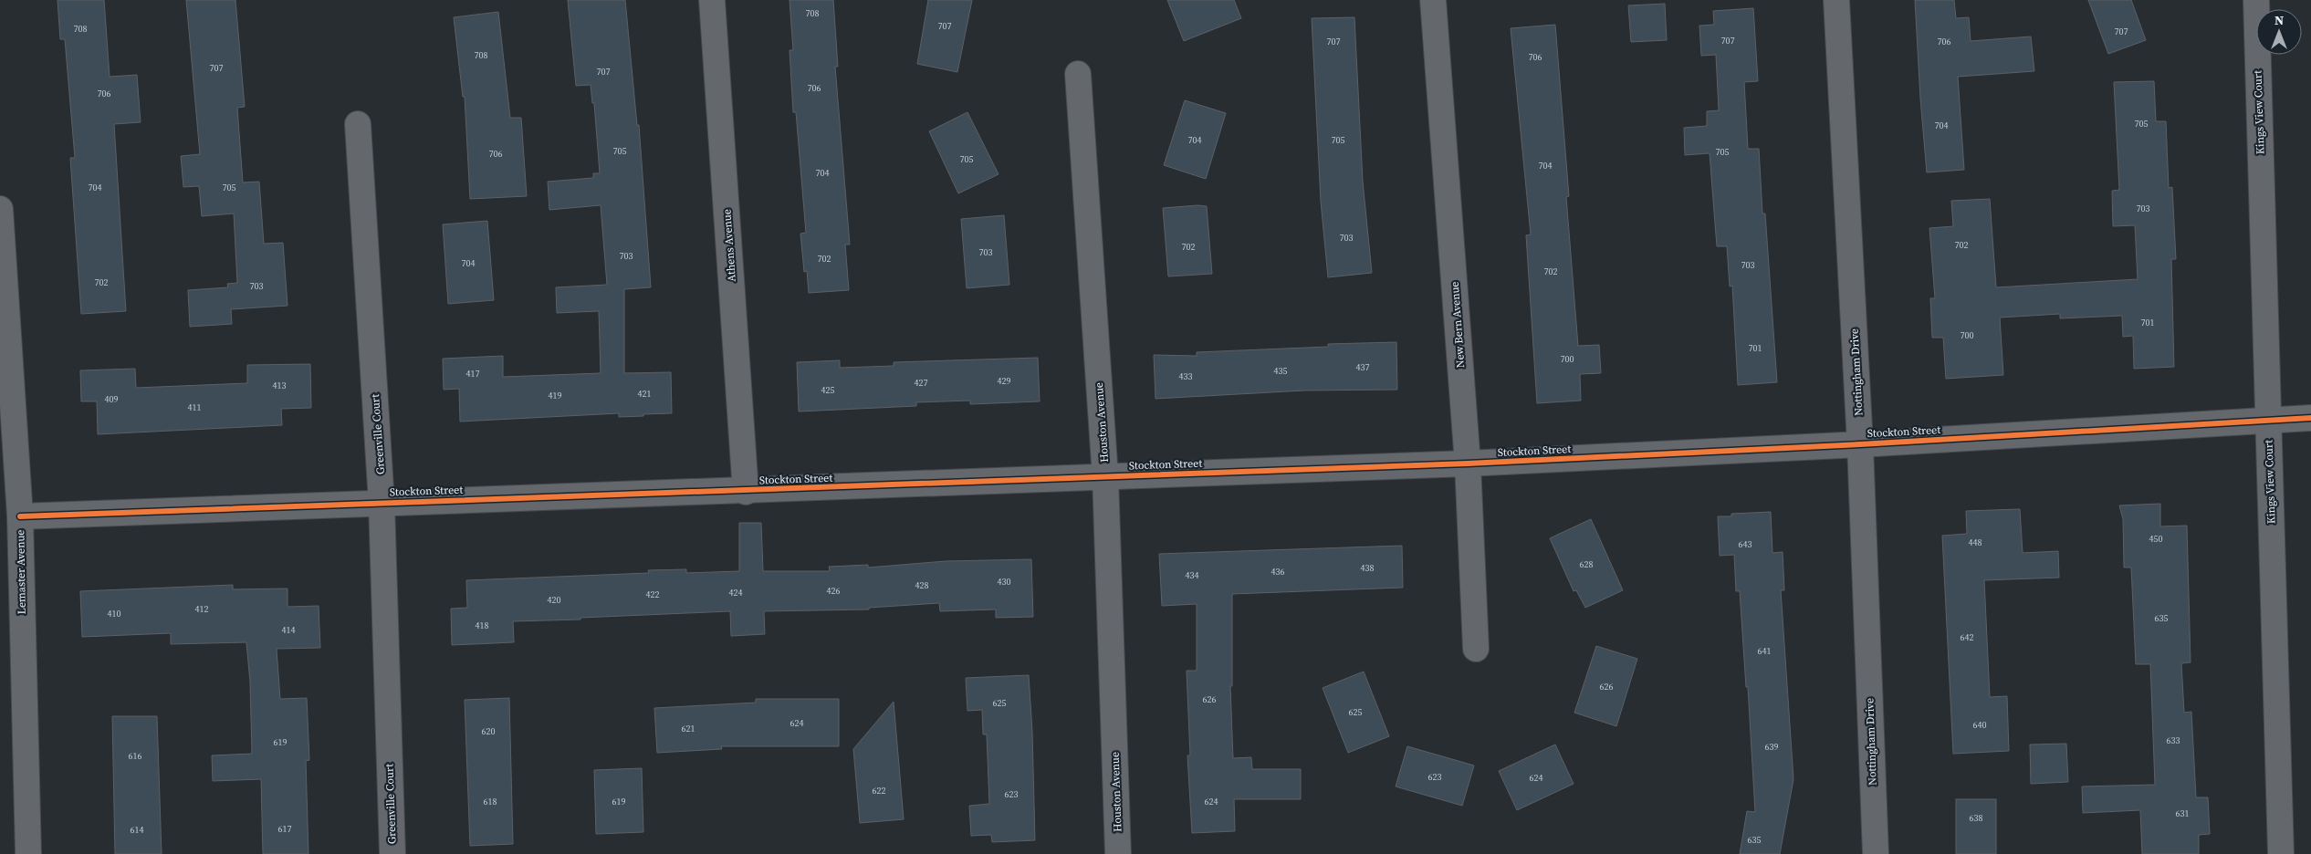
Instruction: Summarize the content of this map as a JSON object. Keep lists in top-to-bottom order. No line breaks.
{"streets":{"street":["Kings View Court","Athens Avenue","New Bern Avenue","Nottingham Drive","Houston Avenue","Stockton Street","Greenville Court","Lemaster Avenue"]},"crossings":[["Kings View Court","Stockton Street"],["Athens Avenue","Stockton Street"],["New Bern Avenue","Stockton Street"],["Nottingham Drive","Stockton Street"],["Houston Avenue","Stockton Street"],["Stockton Street","Greenville Court"],["Stockton Street","Lemaster Avenue"]],"house_numbers":["708","707","708","707","707","707","706","708","706","707","707","706","706","705","704","704","705","705","705","706","705","704","704","704","705","703","703","702","702","703","703","702","704","703","702","702","703","701","700","701","700","437","435","417","433","429","427","413","425","421","419","409","411","450","448","643","628","438","436","434","430","428","426","424","422","420","412","410","635","418","414","642","641","626","626","625","625","624","640","621","620","633","619","639","616","623","624","622","623","618","619","624","631","638","617","614","635"],"north":"top"}
